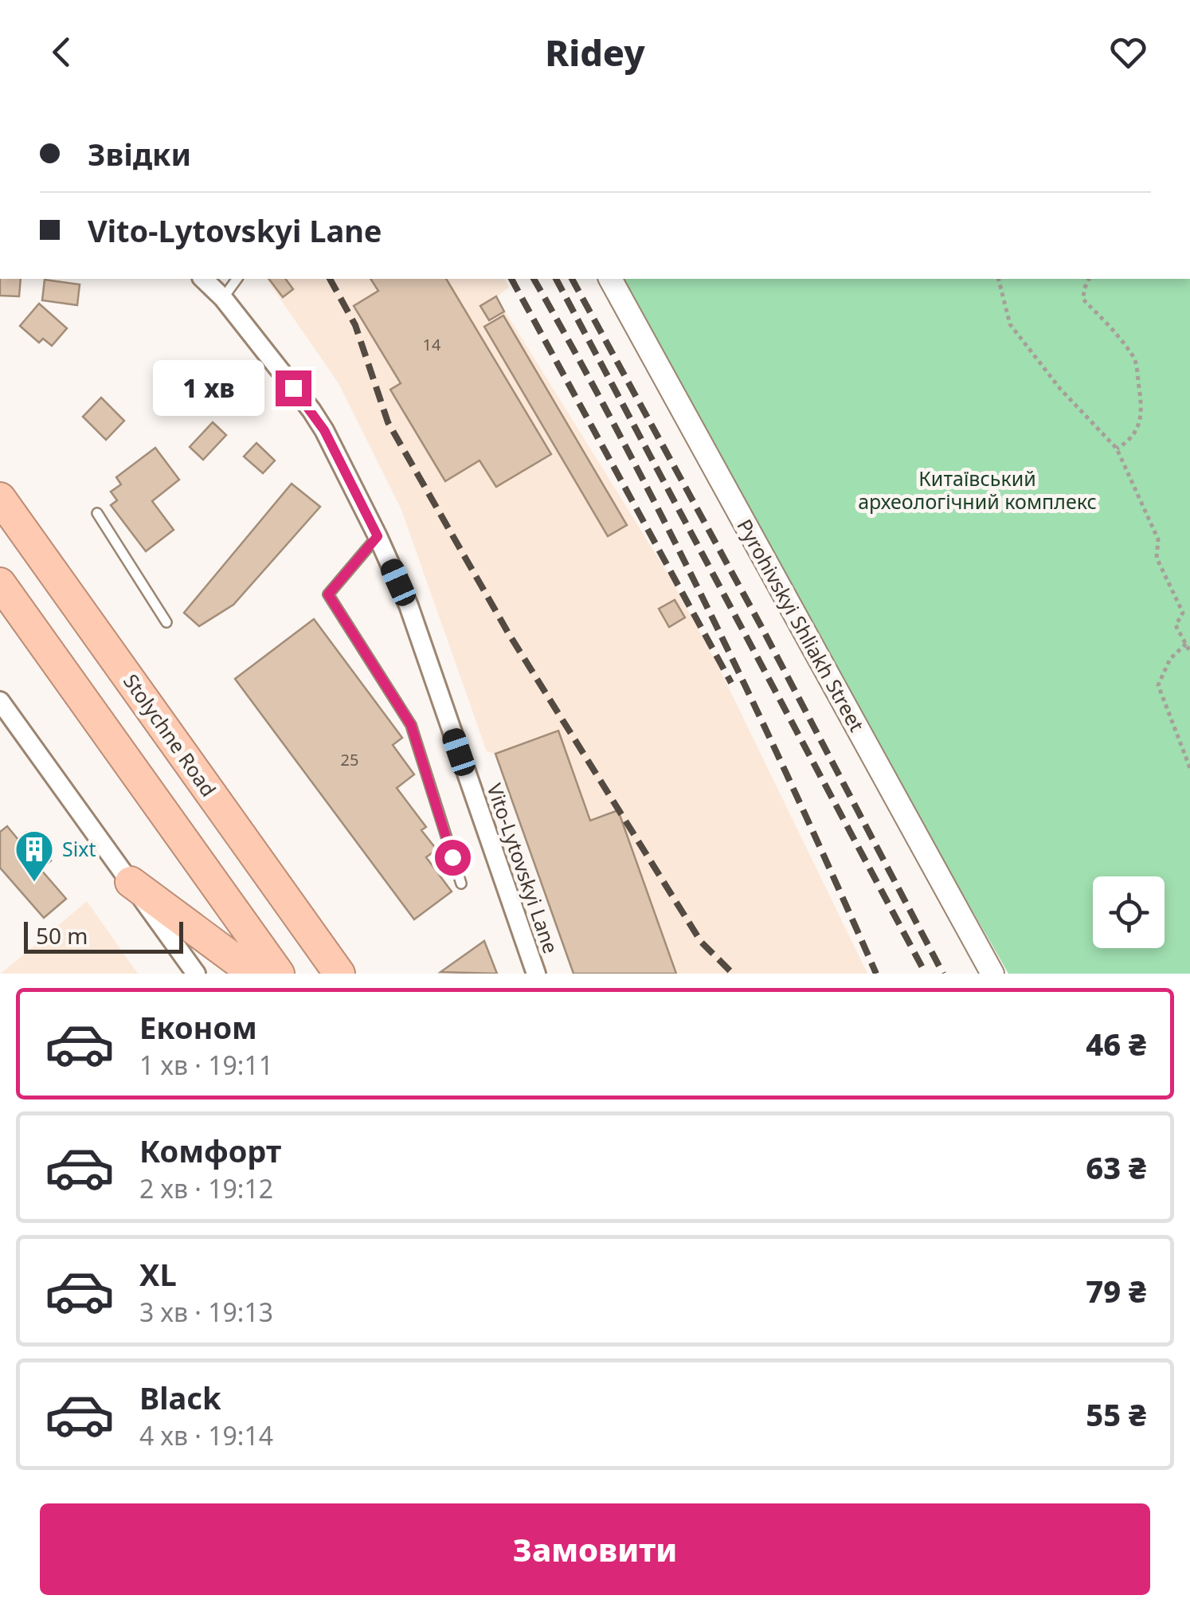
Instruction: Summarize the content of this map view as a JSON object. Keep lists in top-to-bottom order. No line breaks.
{"streets":{"highway":["Stolychne Road"],"street":["Pyrohivskyi Shliakh Street","Vito-Lytovskyi Lane"]},"parks":["Китаївський археологічний комплекс"],"places":{"building":["Sixt"]},"house_numbers":["14","25"],"scale_bar":"50 m","page":{"header":"Ridey","banner":["Звідки","Vito-Lytovskyi Lane"],"bubble":"1 хв","scale":"50 m","list":[{"name":"Економ","note":"1 хв · 19:11","value":"46 ₴"},{"name":"Комфорт","note":"2 хв · 19:12","value":"63 ₴"},{"name":"XL","note":"3 хв · 19:13","value":"79 ₴"},{"name":"Black","note":"4 хв · 19:14","value":"55 ₴"}],"buttons":"Замовити"}}
